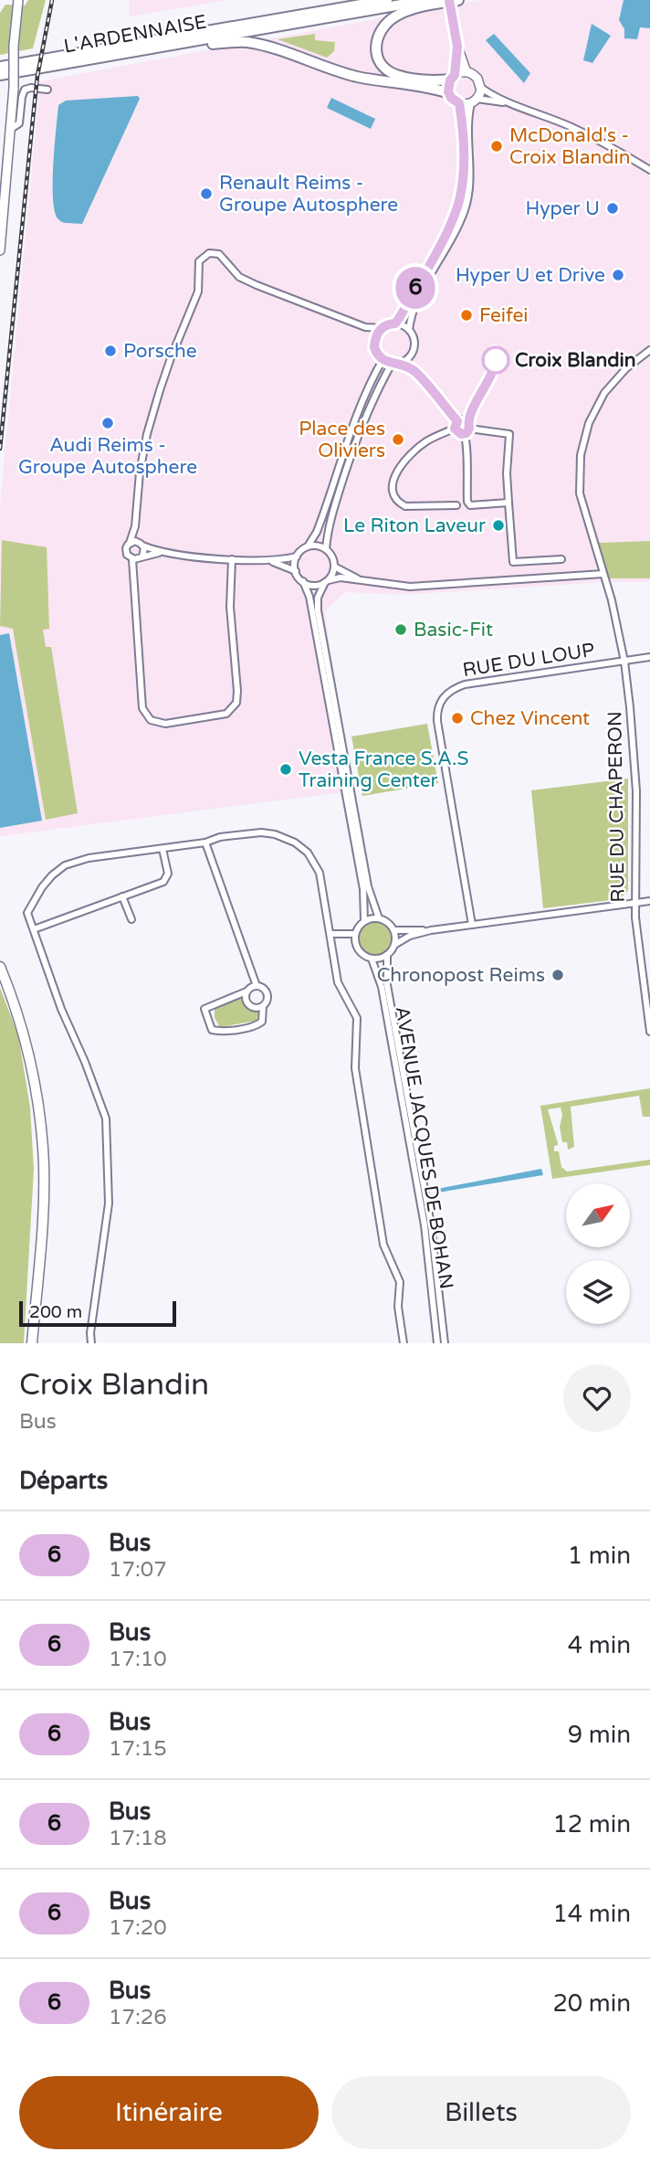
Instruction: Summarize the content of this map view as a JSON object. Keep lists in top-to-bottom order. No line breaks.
{"streets":{"highway":["L'ARDENNAISE"],"street":["RUE DU LOUP","RUE DU CHAPERON","AVENUE JACQUES DE BOHAN"]},"crossings":[["RUE DU LOUP","RUE DU CHAPERON"]],"places":["McDonald's - Croix Blandin","Renault Reims - Groupe Autosphere","Hyper U","Hyper U et Drive","Feifei","Porsche","Croix Blandin","Audi Reims - Groupe Autosphere","Place des Oliviers","Le Riton Laveur","Basic-Fit","Chez Vincent","Vesta France S.A.S Training Center","Chronopost Reims"],"lines":["bus line 6"],"scale_bar":"200 m","north":"top right","page":{"on_map":"6","scale":"200 m","heading":[["Croix Blandin","Bus"],"Départs"],"list":[{"mark":"6","name":"Bus","note":"17:07","value":"1 min"},{"mark":"6","name":"Bus","note":"17:10","value":"4 min"},{"mark":"6","name":"Bus","note":"17:15","value":"9 min"},{"mark":"6","name":"Bus","note":"17:18","value":"12 min"},{"mark":"6","name":"Bus","note":"17:20","value":"14 min"},{"mark":"6","name":"Bus","note":"17:26","value":"20 min"}],"buttons":["Itinéraire","Billets"]}}
